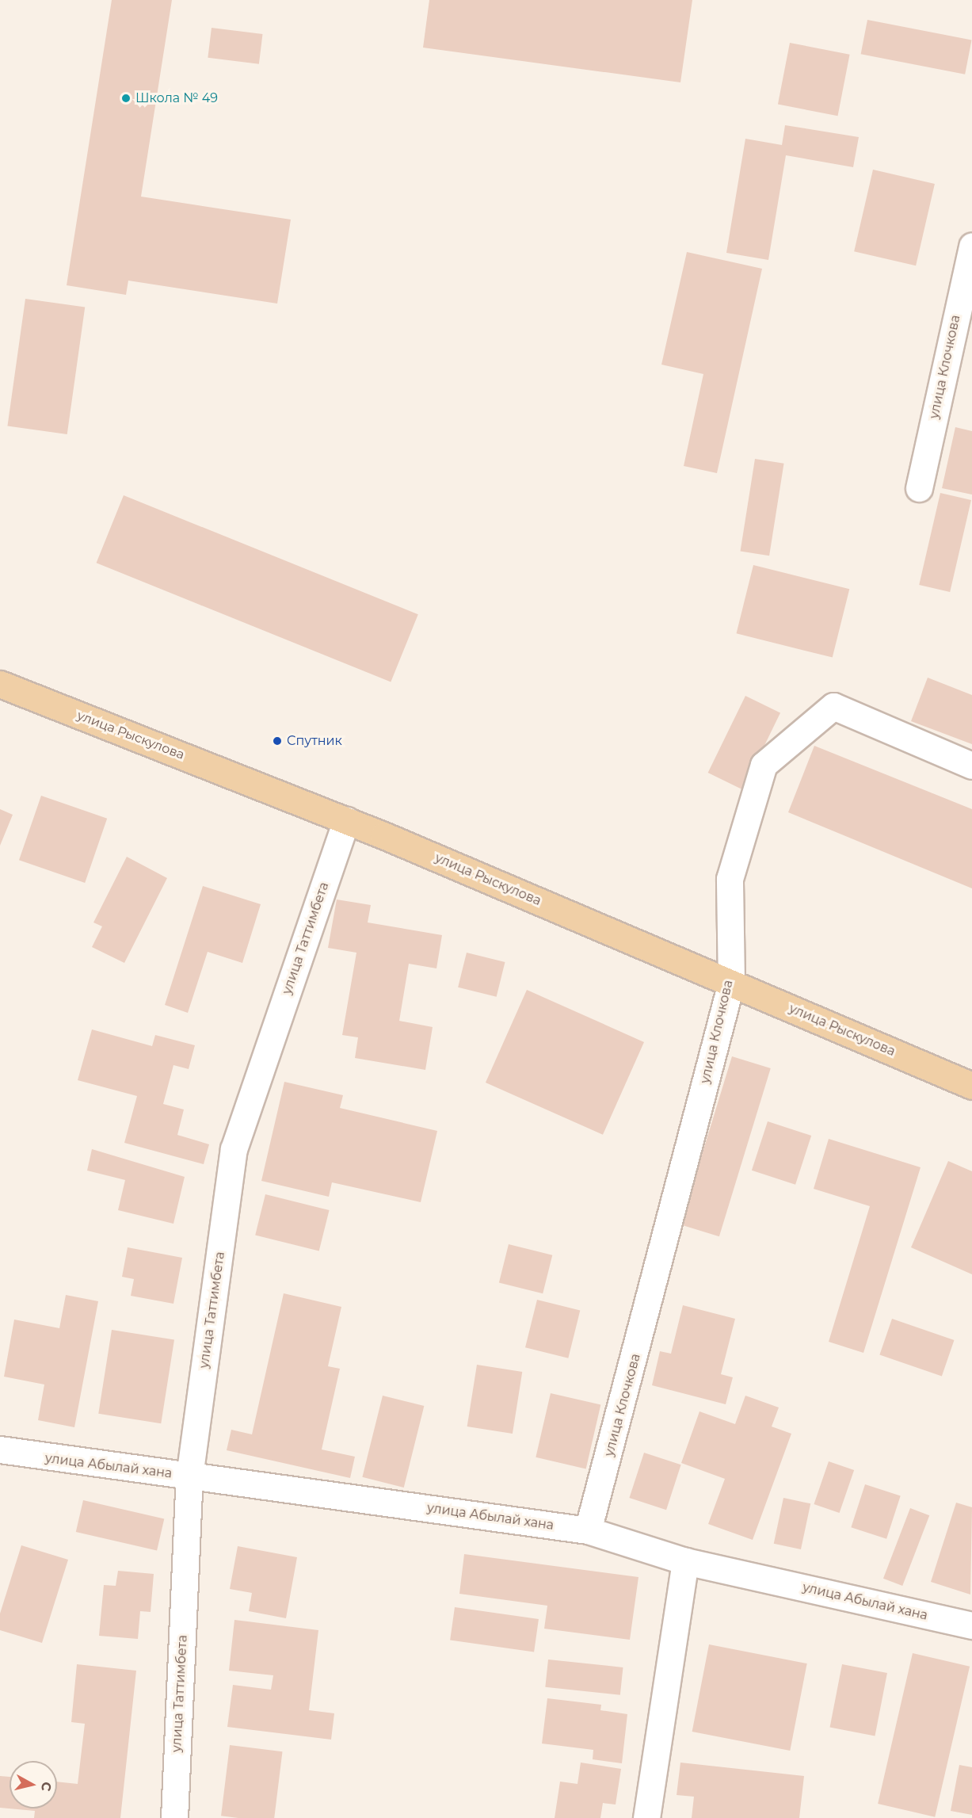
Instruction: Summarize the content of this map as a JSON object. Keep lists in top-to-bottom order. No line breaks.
{"streets":{"main road":["улица Рыскулова"],"street":["улица Клочкова","улица Таттимбета","улица Абылай хана"]},"crossings":[["улица Клочкова","улица Рыскулова"],["улица Клочкова","улица Абылай хана"],["улица Рыскулова","улица Таттимбета"],["улица Таттимбета","улица Абылай хана"]],"places":["Школа № 49","Спутник"],"north":"right"}
